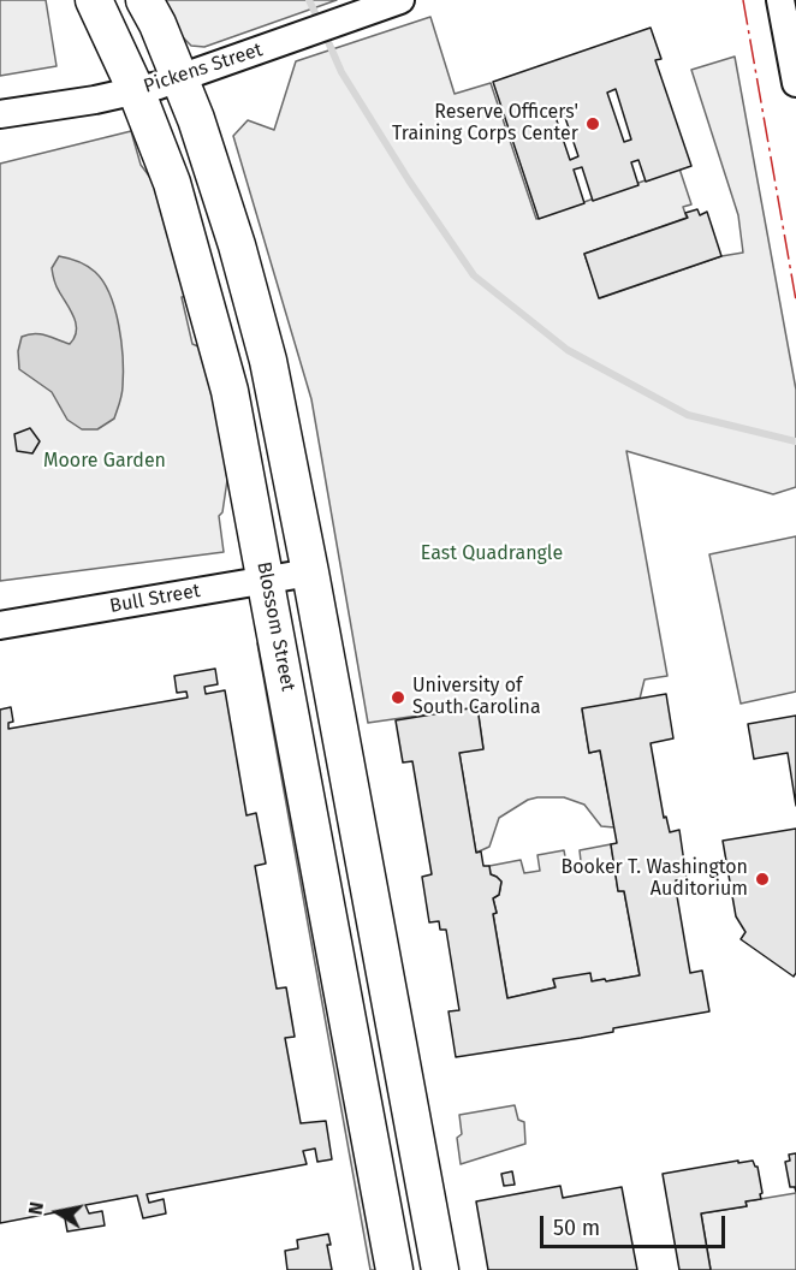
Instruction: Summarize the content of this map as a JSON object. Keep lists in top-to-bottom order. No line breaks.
{"streets":{"main road":["Blossom Street"],"street":["Pickens Street","Bull Street"]},"crossings":[["Pickens Street","Blossom Street"],["Bull Street","Blossom Street"]],"parks":["Moore Garden","East Quadrangle"],"places":["Reserve Officers' Training Corps Center","University of South Carolina","Booker T. Washington Auditorium"],"scale_bar":"50 m","north":"left"}
